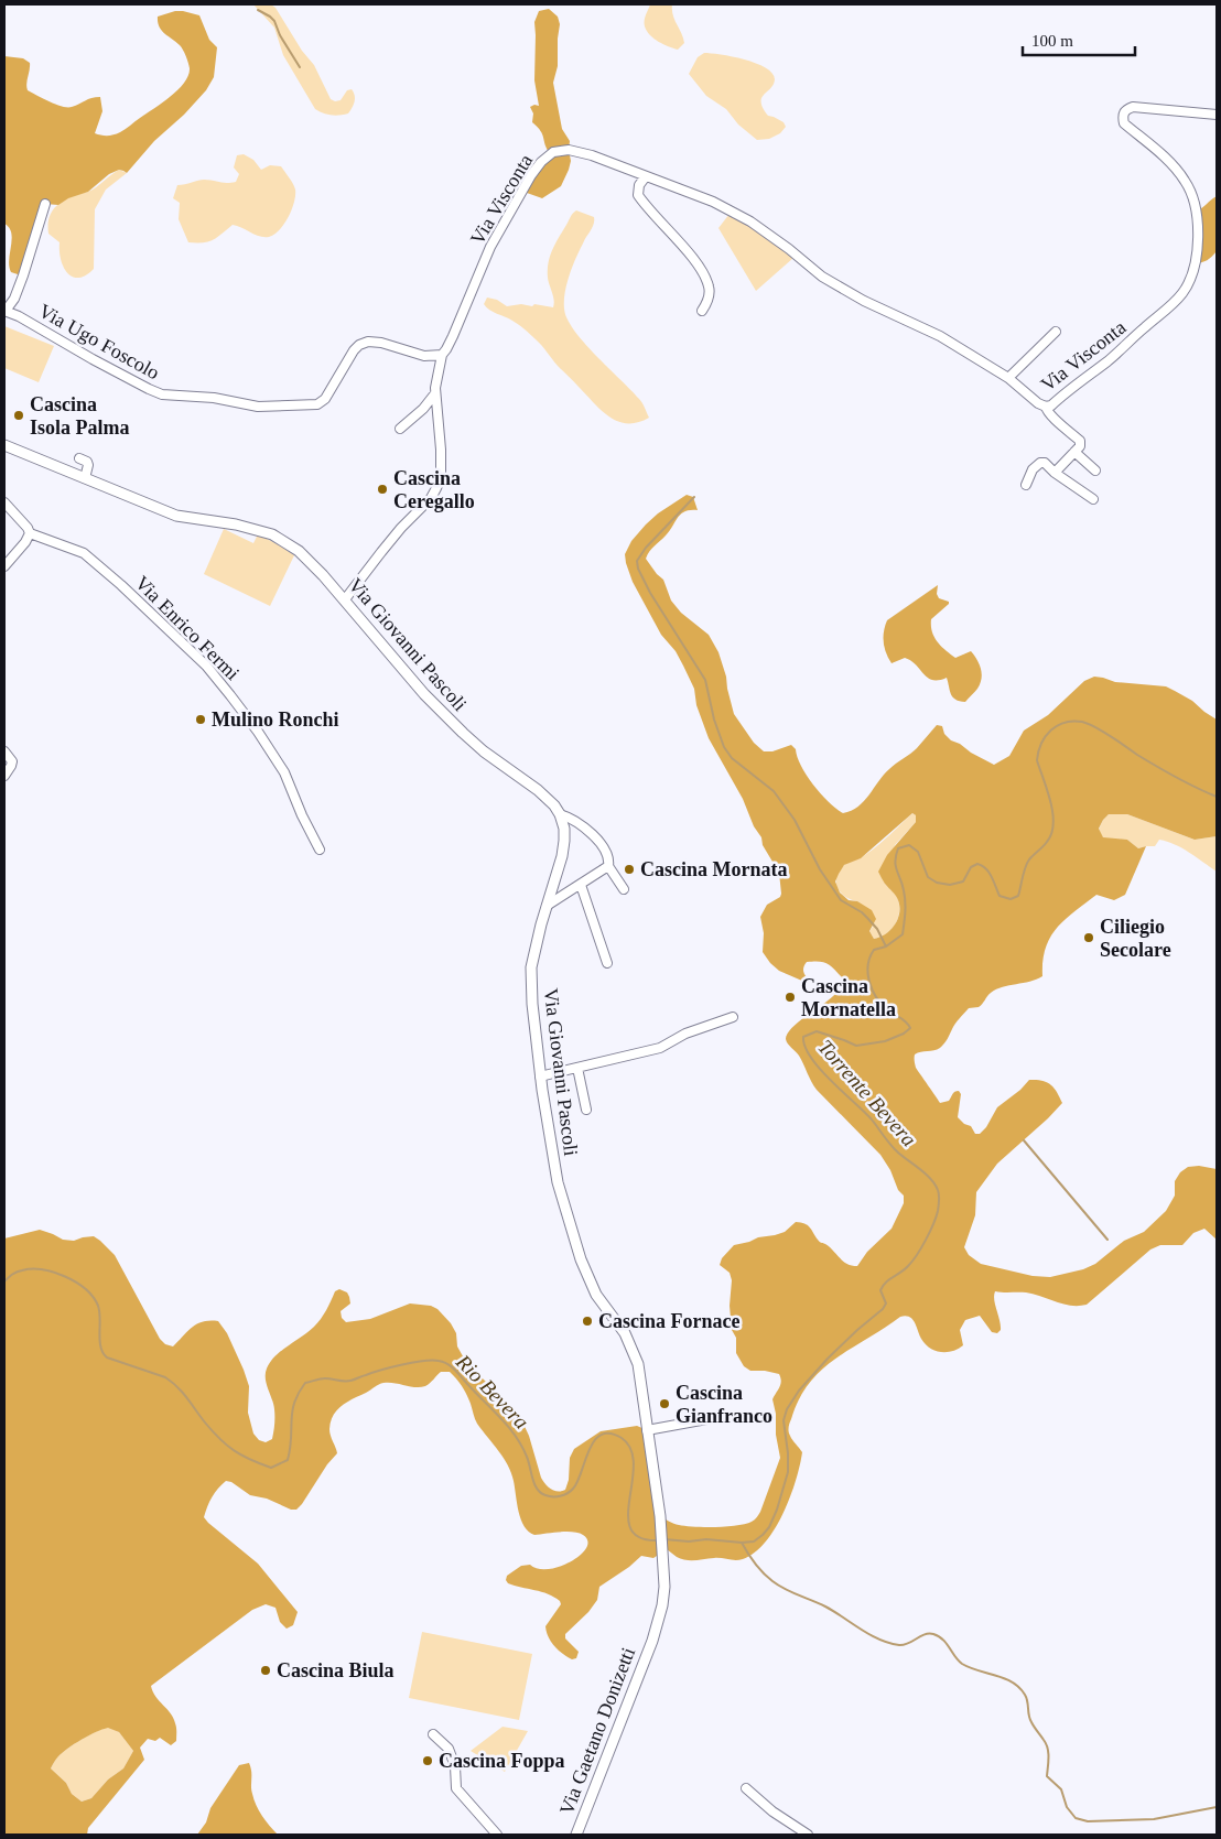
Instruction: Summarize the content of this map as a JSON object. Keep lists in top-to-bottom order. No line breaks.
{"streets":{"street":["Via Visconta","Via Ugo Foscolo","Via Enrico Fermi","Via Giovanni Pascoli","Via Gaetano Donizetti"]},"crossings":[["Via Visconta","Via Ugo Foscolo"],["Via Giovanni Pascoli","Via Gaetano Donizetti"]],"water":["Torrente Bevera","Rio Bevera"],"places":["Cascina Isola Palma","Cascina Ceregallo","Mulino Ronchi","Cascina Mornata","Ciliegio Secolare","Cascina Mornatella","Cascina Fornace","Cascina Gianfranco","Cascina Biula","Cascina Foppa"],"scale_bar":"100 m"}
